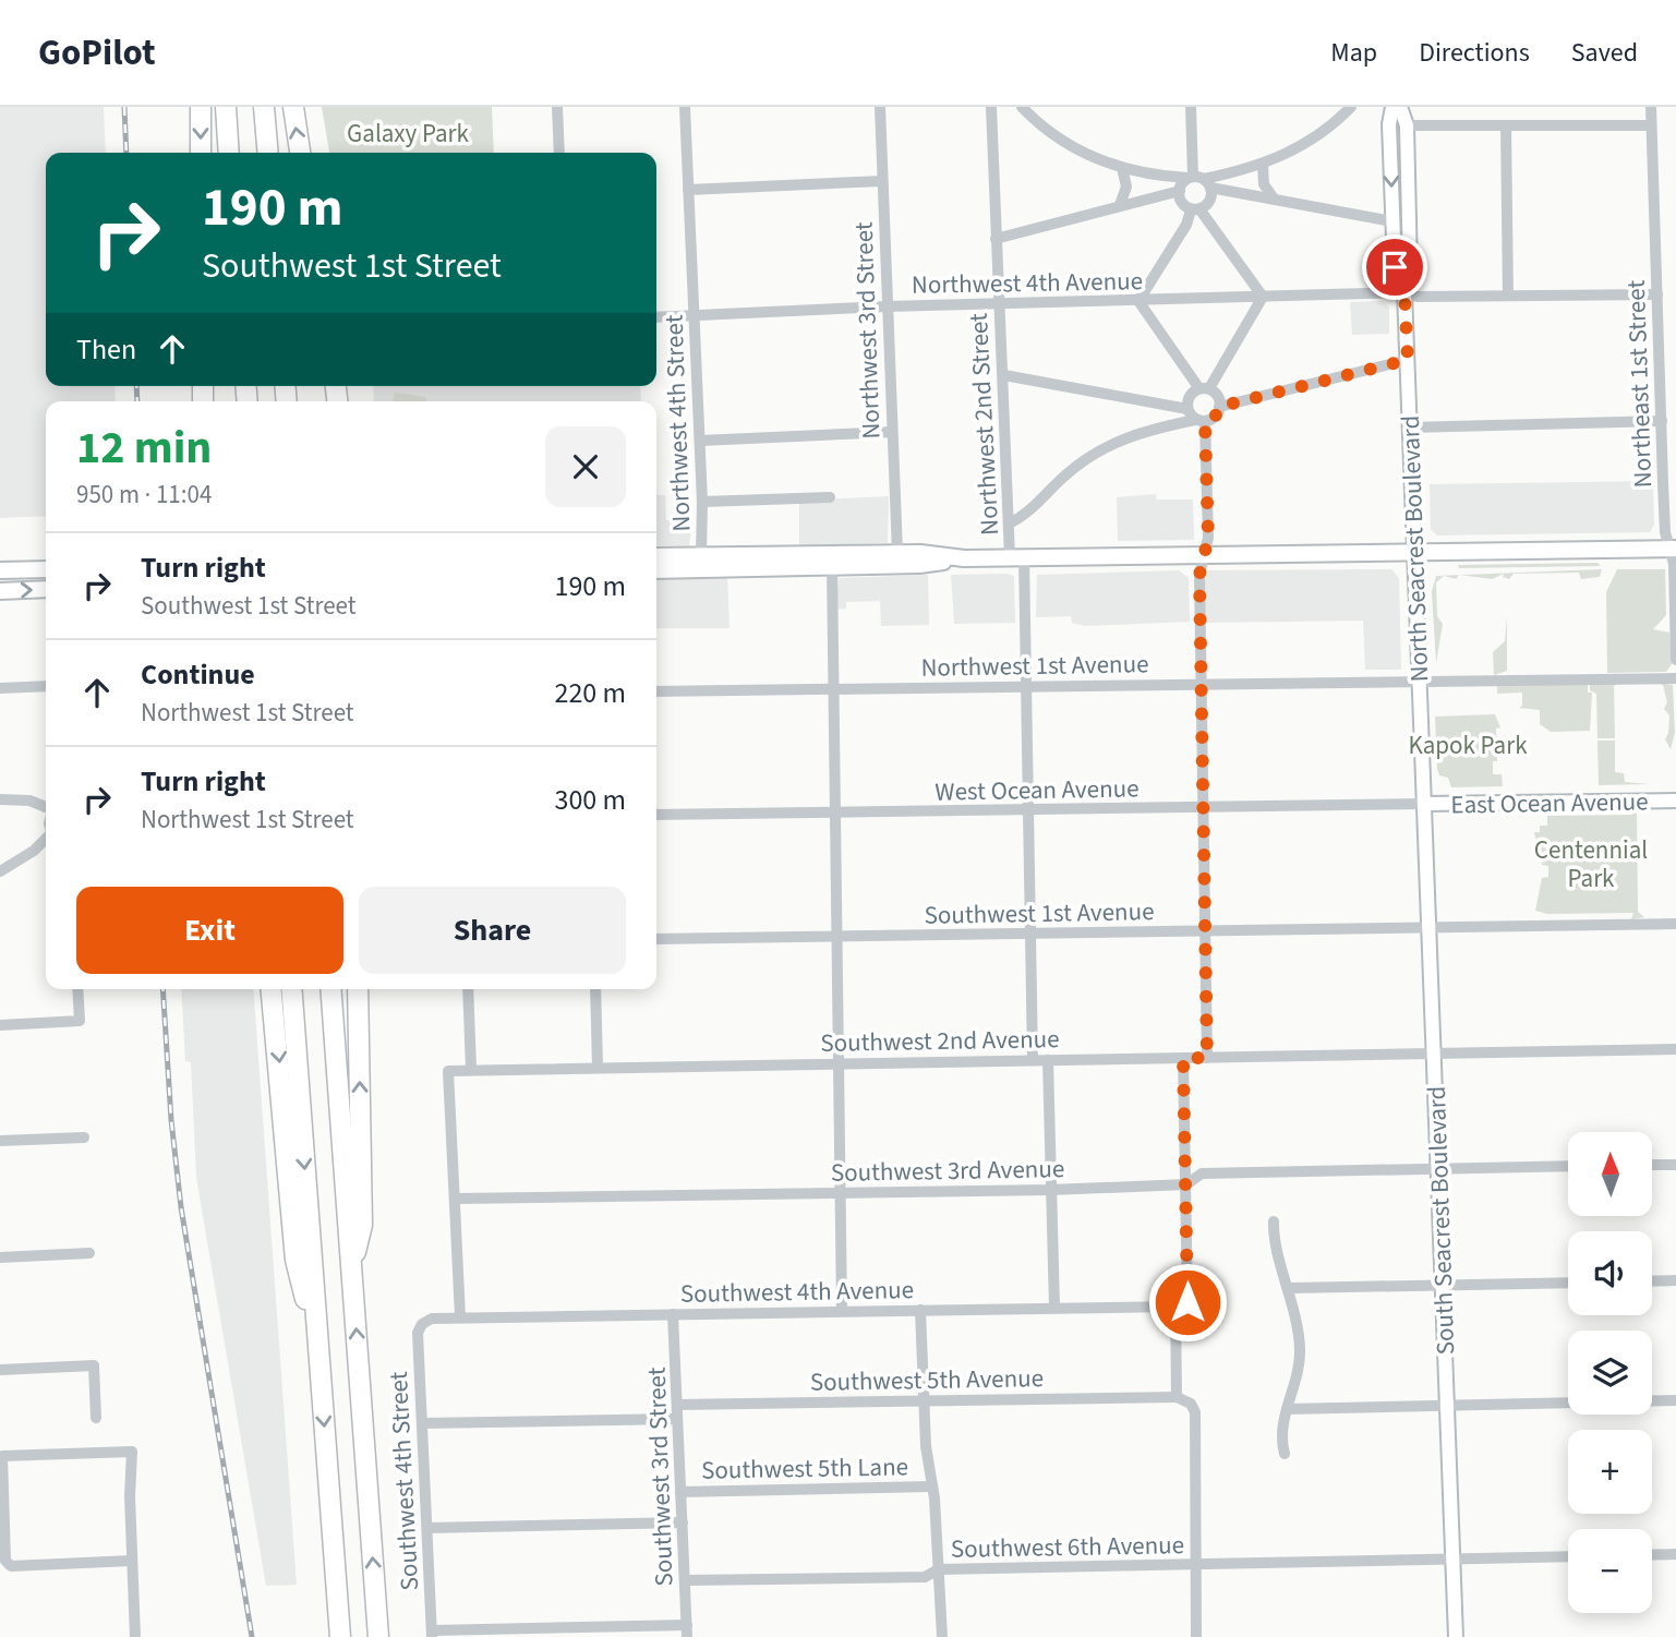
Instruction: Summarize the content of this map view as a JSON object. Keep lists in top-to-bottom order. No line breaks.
{"streets":{"street":["Northwest 4th Avenue","Northwest 3rd Street","Northeast 1st Street","Northwest 4th Street","Northwest 2nd Street","North Seacrest Boulevard","Northwest 1st Avenue","West Ocean Avenue","East Ocean Avenue","Southwest 1st Avenue","Southwest 2nd Avenue","Southwest 3rd Avenue","South Seacrest Boulevard","Southwest 4th Avenue","Southwest 5th Avenue","Southwest 5th Lane","Southwest 3rd Street","Southwest 4th Street","Southwest 6th Avenue"]},"crossings":[["Northwest 4th Avenue","Northwest 3rd Street"],["Northwest 4th Avenue","Northeast 1st Street"],["Northwest 4th Avenue","Northwest 4th Street"],["Northwest 4th Avenue","Northwest 2nd Street"],["Northwest 4th Avenue","North Seacrest Boulevard"],["Northwest 2nd Street","Northwest 1st Avenue"],["Northwest 2nd Street","West Ocean Avenue"],["Northwest 2nd Street","Southwest 1st Avenue"],["Northwest 2nd Street","Southwest 2nd Avenue"],["North Seacrest Boulevard","Northwest 1st Avenue"],["North Seacrest Boulevard","West Ocean Avenue"],["North Seacrest Boulevard","East Ocean Avenue"],["North Seacrest Boulevard","South Seacrest Boulevard"],["West Ocean Avenue","East Ocean Avenue"],["West Ocean Avenue","South Seacrest Boulevard"],["East Ocean Avenue","South Seacrest Boulevard"],["Southwest 1st Avenue","South Seacrest Boulevard"],["Southwest 2nd Avenue","Southwest 3rd Avenue"],["Southwest 2nd Avenue","South Seacrest Boulevard"],["Southwest 3rd Avenue","South Seacrest Boulevard"],["South Seacrest Boulevard","Southwest 6th Avenue"],["Southwest 4th Avenue","Southwest 3rd Street"],["Southwest 4th Avenue","Southwest 4th Street"],["Southwest 5th Avenue","Southwest 3rd Street"],["Southwest 5th Lane","Southwest 3rd Street"],["Southwest 3rd Street","Southwest 6th Avenue"]],"parks":["Galaxy Park","Kapok Park","Centennial Park"],"north":"top","page":{"header":"GoPilot","nav":["Map","Directions","Saved"],"turn":["190 m","Southwest 1st Street"],"then":"Then","heading":["12 min","950 m · 11:04"],"list":[{"name":"Turn right","note":"Southwest 1st Street","value":"190 m"},{"name":"Continue","note":"Northwest 1st Street","value":"220 m"},{"name":"Turn right","note":"Northwest 1st Street","value":"300 m"}],"buttons":["Exit","Share"],"map_buttons":["+","−"]}}
